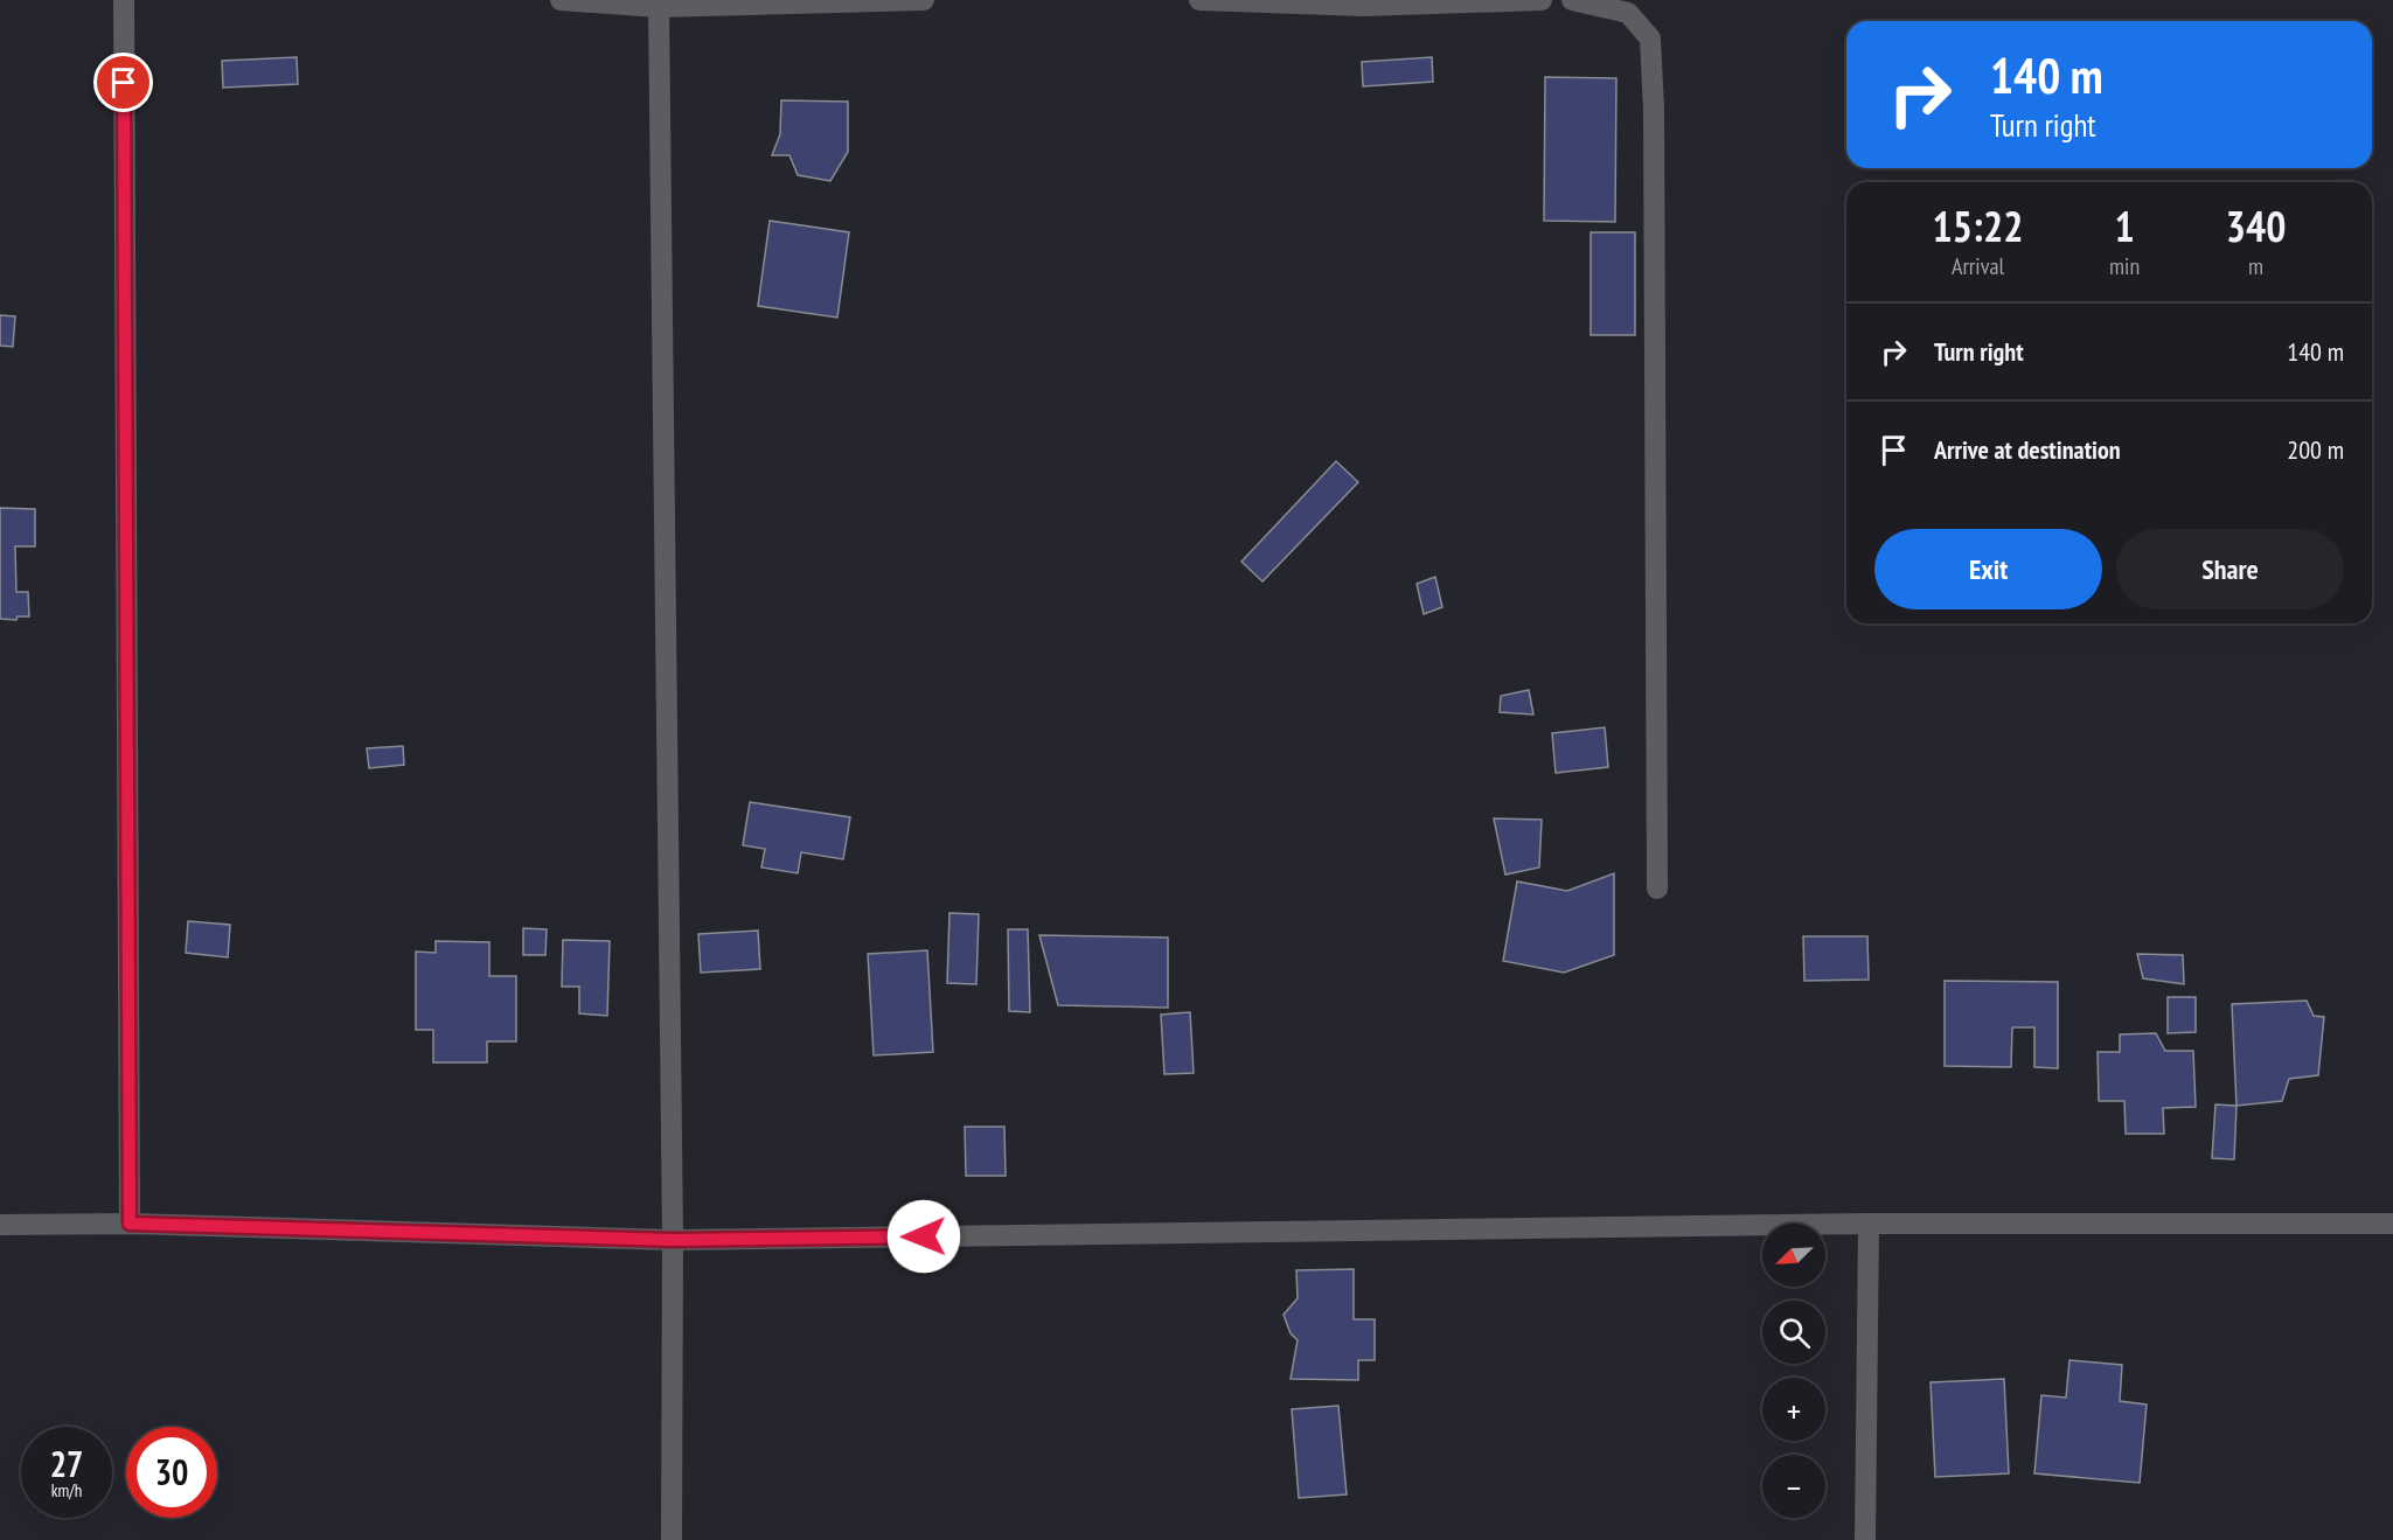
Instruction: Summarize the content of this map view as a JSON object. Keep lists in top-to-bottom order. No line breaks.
{"north":"bottom left","page":{"turn":["140 m","Turn right"],"eta":["15:22","Arrival","1","min","340","m"],"list":[{"name":"Turn right","value":"140 m"},{"name":"Arrive at destination","value":"200 m"}],"buttons":["Exit","Share"],"map_buttons":["+","−"],"speed":"27 km/h","limit":"30"}}
